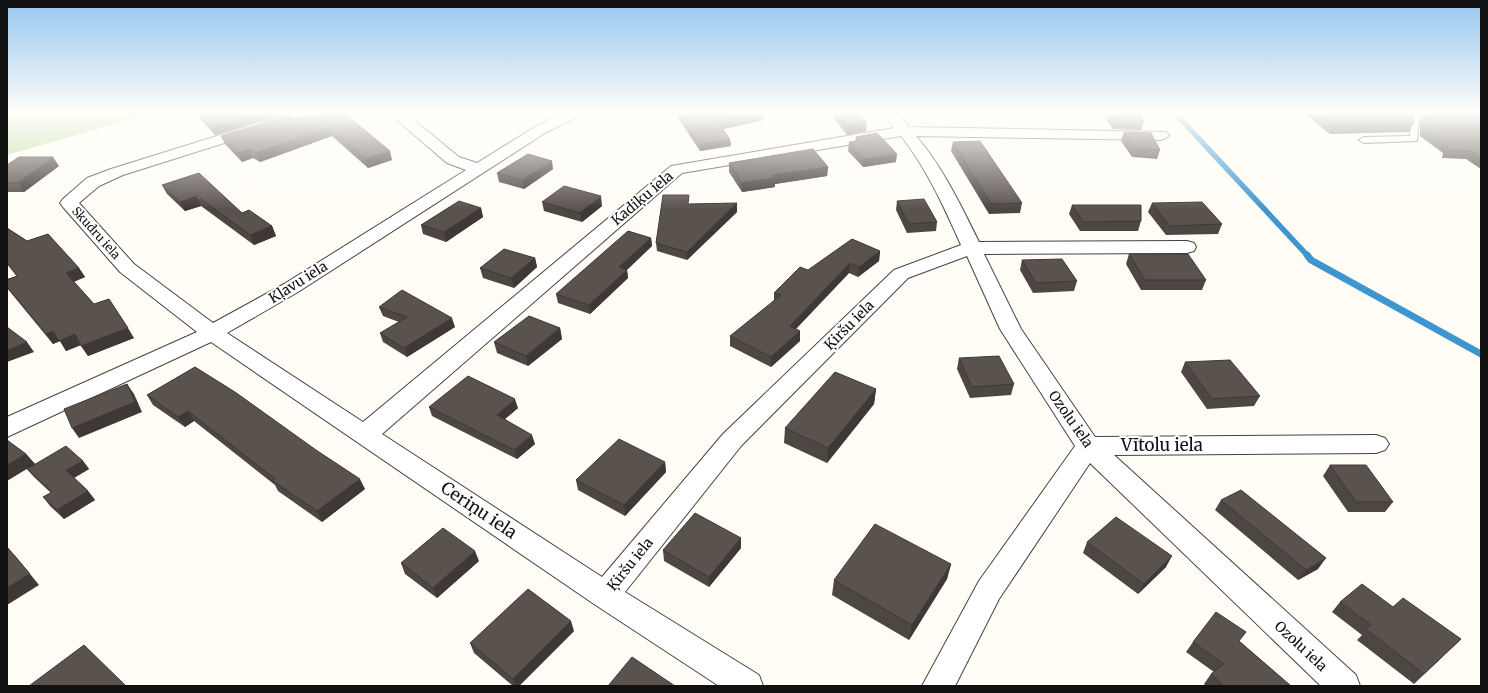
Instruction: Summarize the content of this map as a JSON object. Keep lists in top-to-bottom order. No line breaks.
{"streets":{"street":["Kadiķu iela","Skudru iela","Kļavu iela","Ķiršu iela","Ozolu iela","Vītolu iela","Ceriņu iela"]},"crossings":[["Kadiķu iela","Ceriņu iela"],["Skudru iela","Kļavu iela"],["Skudru iela","Ceriņu iela"],["Kļavu iela","Ceriņu iela"],["Ķiršu iela","Ozolu iela"],["Ķiršu iela","Ceriņu iela"],["Ozolu iela","Vītolu iela"]]}
